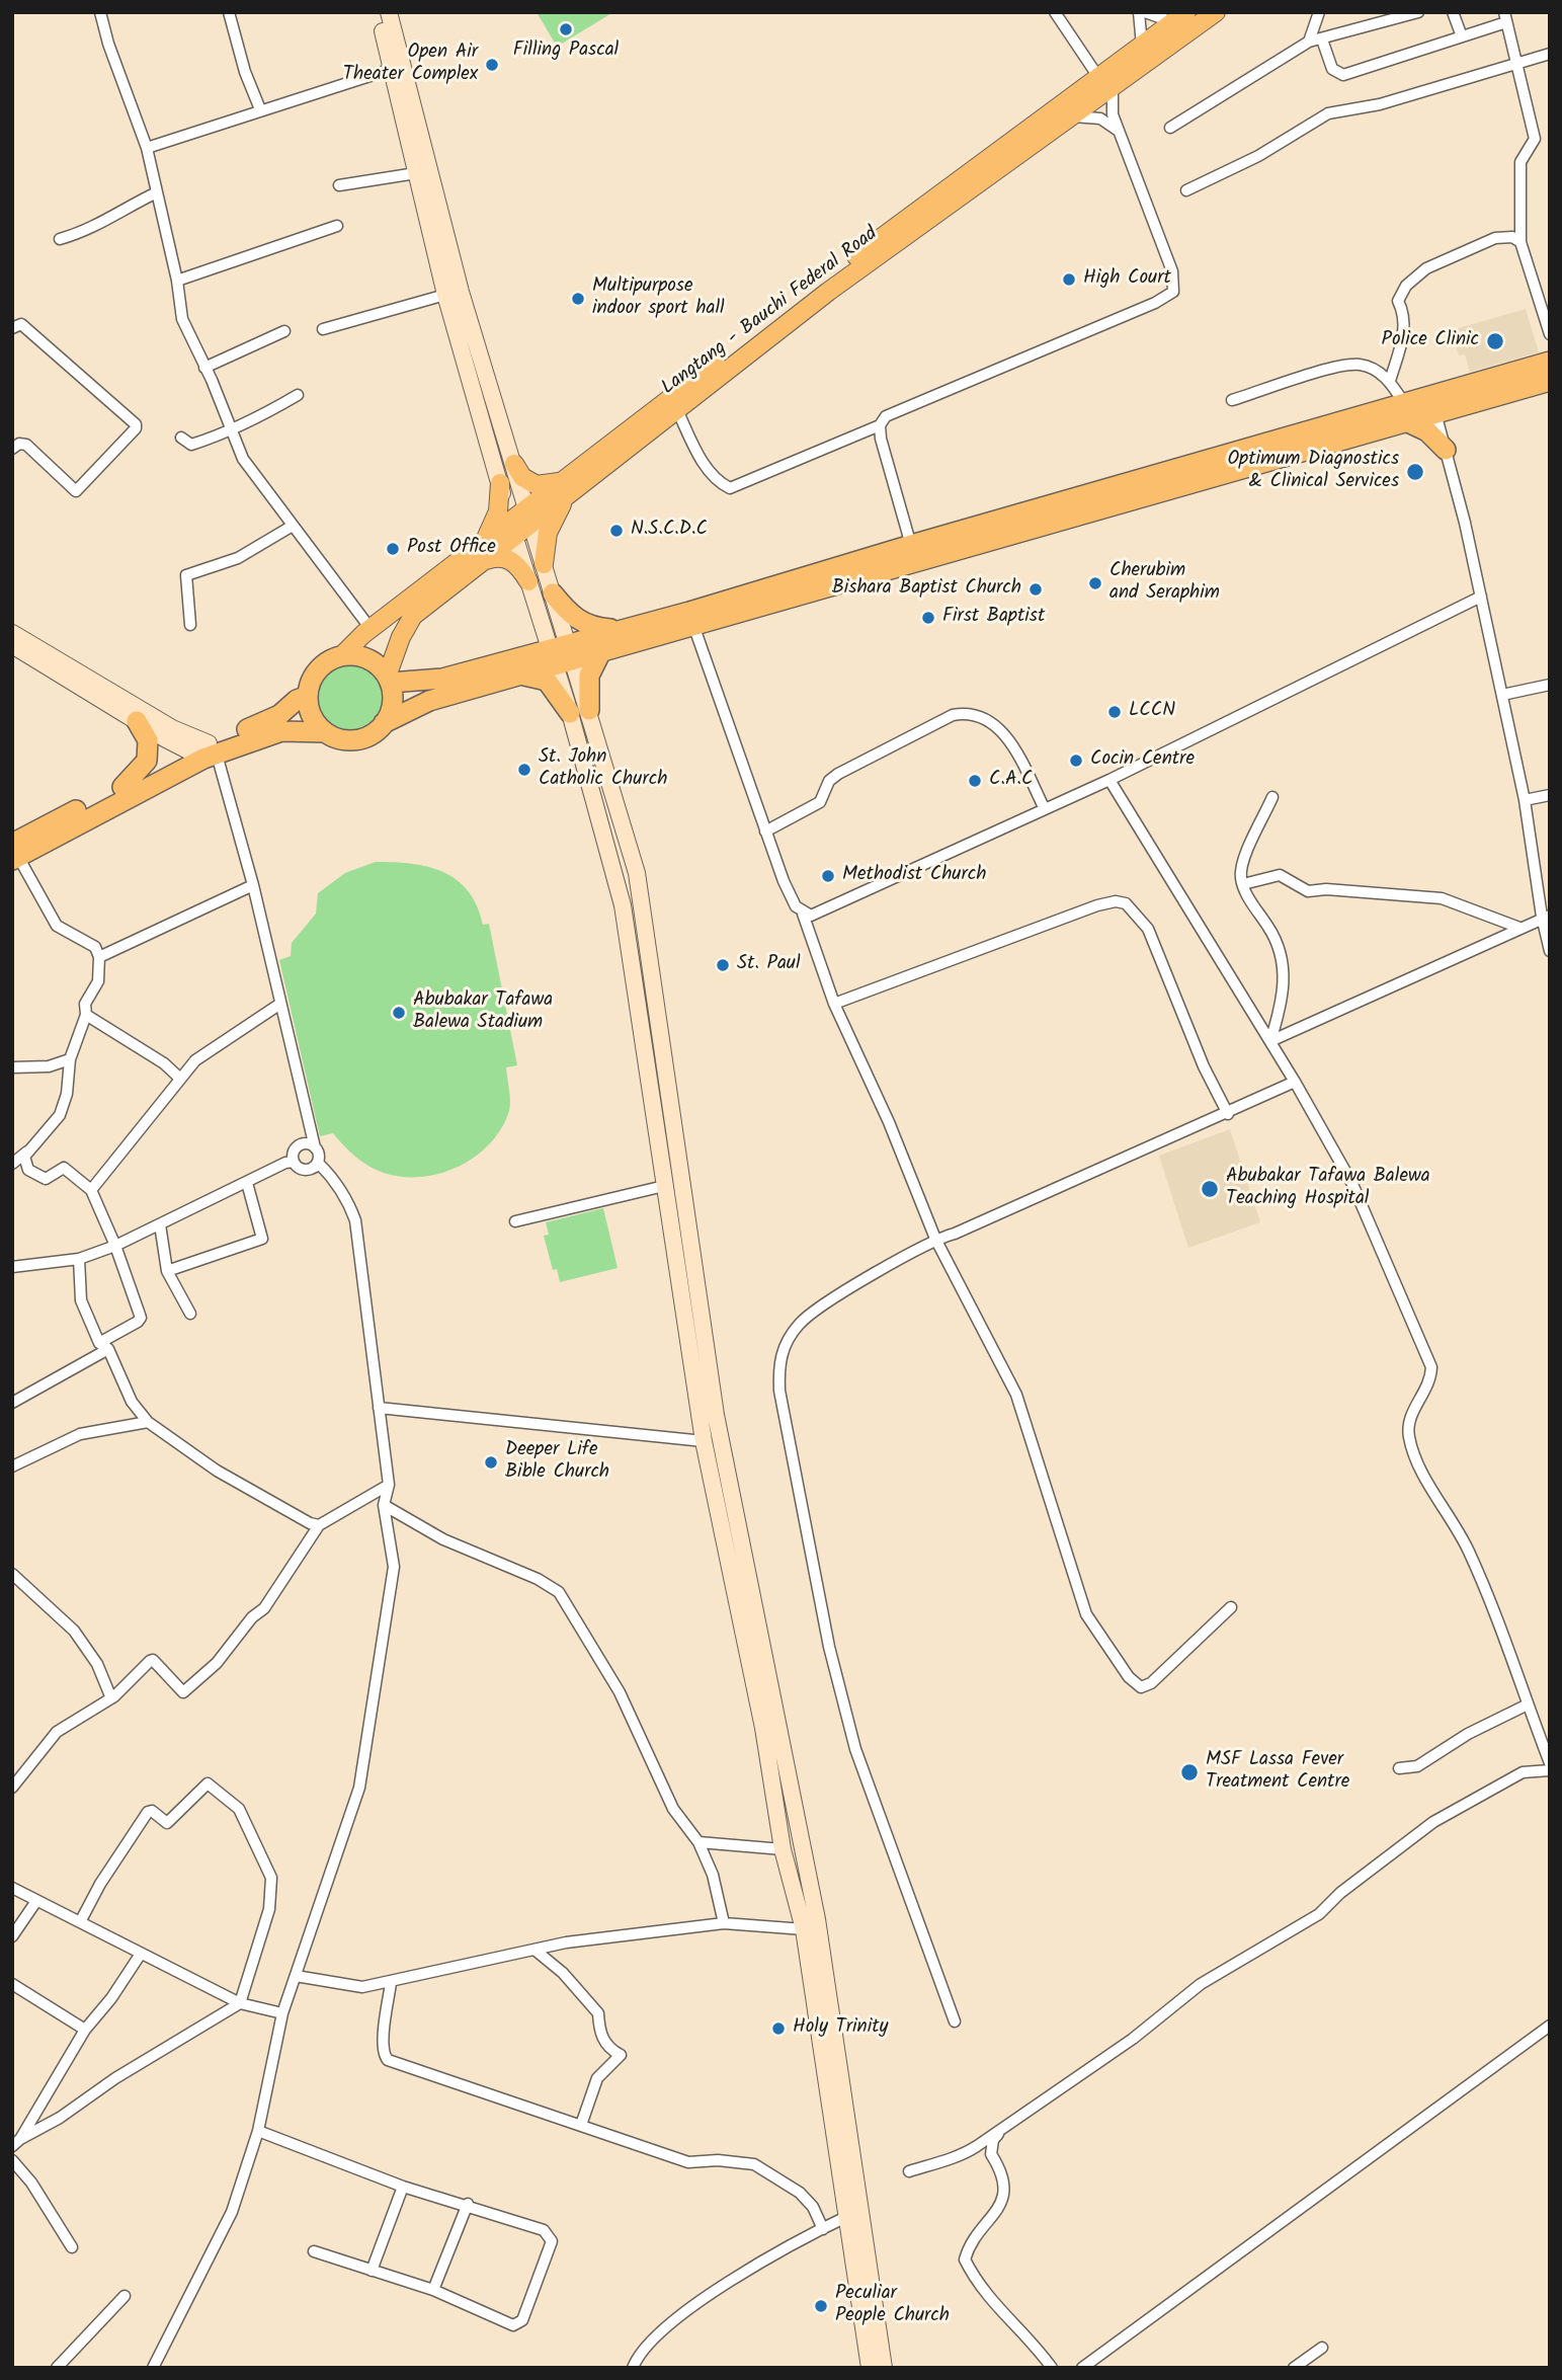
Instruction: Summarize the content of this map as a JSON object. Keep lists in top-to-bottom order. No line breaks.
{"streets":{"main road":["Langtang - Bauchi Federal Road"]},"places":["Filling Pascal","Open Air Theater Complex","High Court","Multipurpose indoor sport hall","Police Clinic","Optimum Diagnostics & Clinical Services","N.S.C.D.C","Post Office","Cherubim and Seraphim","Bishara Baptist Church","First Baptist","LCCN","Cocin Centre","St. John Catholic Church","C.A.C","Methodist Church","St. Paul","Abubakar Tafawa Balewa Stadium","Abubakar Tafawa Balewa Teaching Hospital","Deeper Life Bible Church","MSF Lassa Fever Treatment Centre","Holy Trinity","Peculiar People Church"]}
